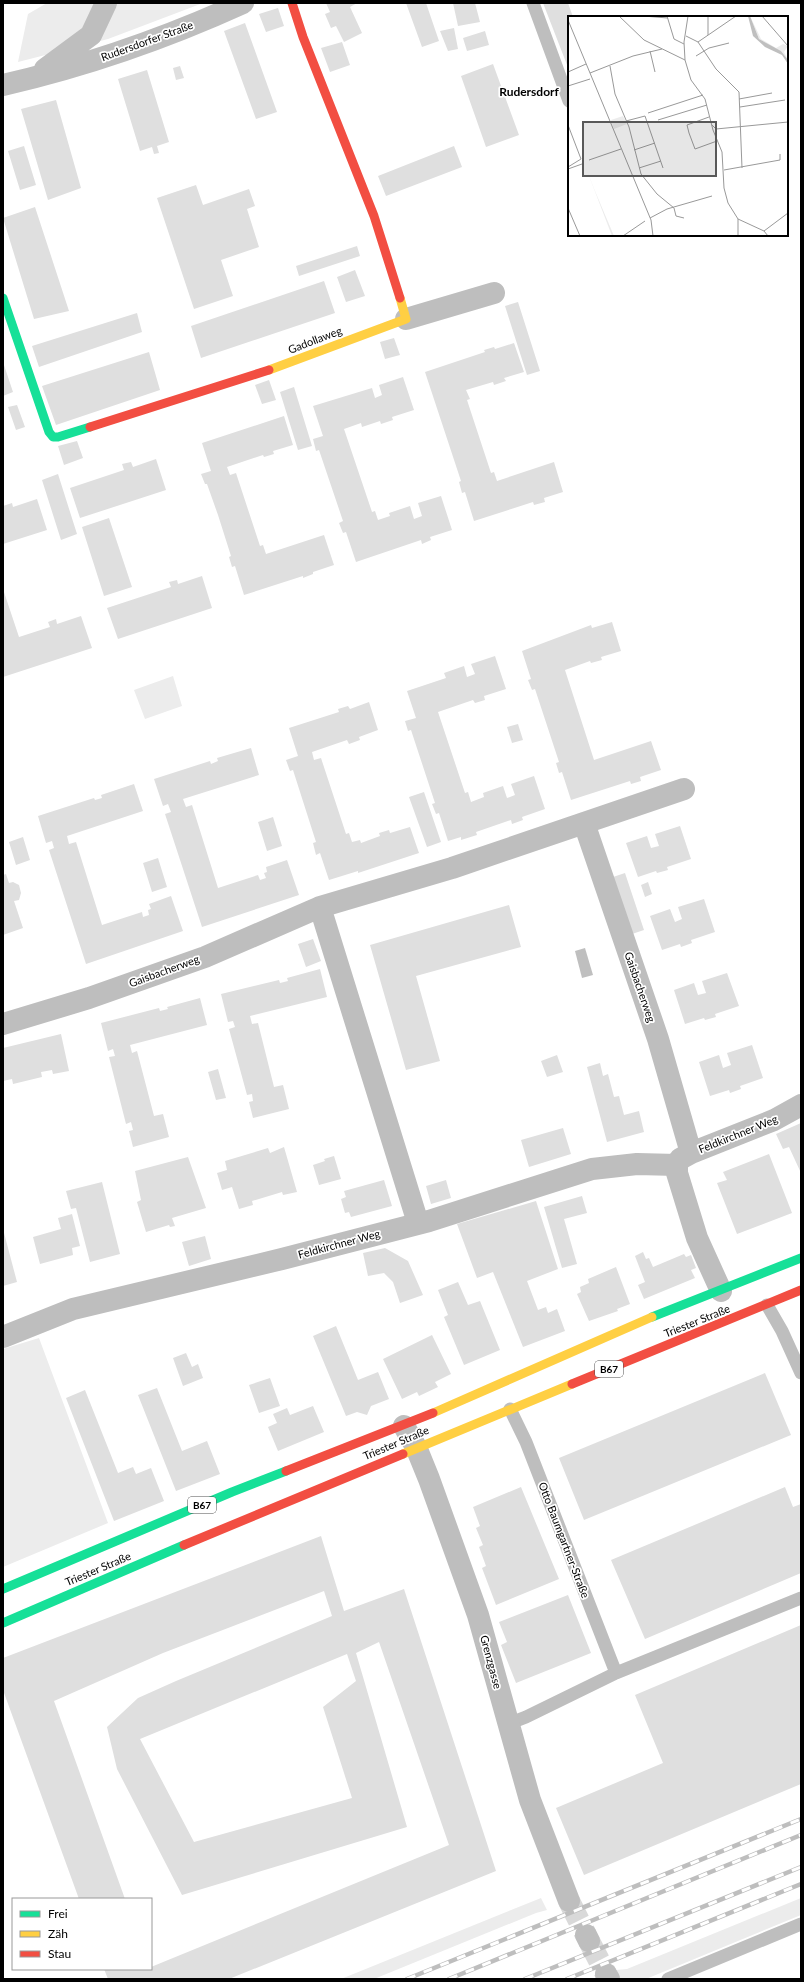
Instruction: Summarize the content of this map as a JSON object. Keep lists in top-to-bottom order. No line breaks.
{"streets":{"main road":["Gadollaweg","Triester Straße","B67"],"street":["Rudersdorfer Straße","Gaisbacherweg","Feldkirchner Weg","Grenzgasse"],"lane":["Otto Baumgartner-Straße"]},"crossings":[["Gaisbacherweg","Feldkirchner Weg"],["Triester Straße","Otto Baumgartner-Straße"],["Triester Straße","Grenzgasse"]],"districts":["Rudersdorf"],"legend":["Frei","Zäh","Stau"]}
